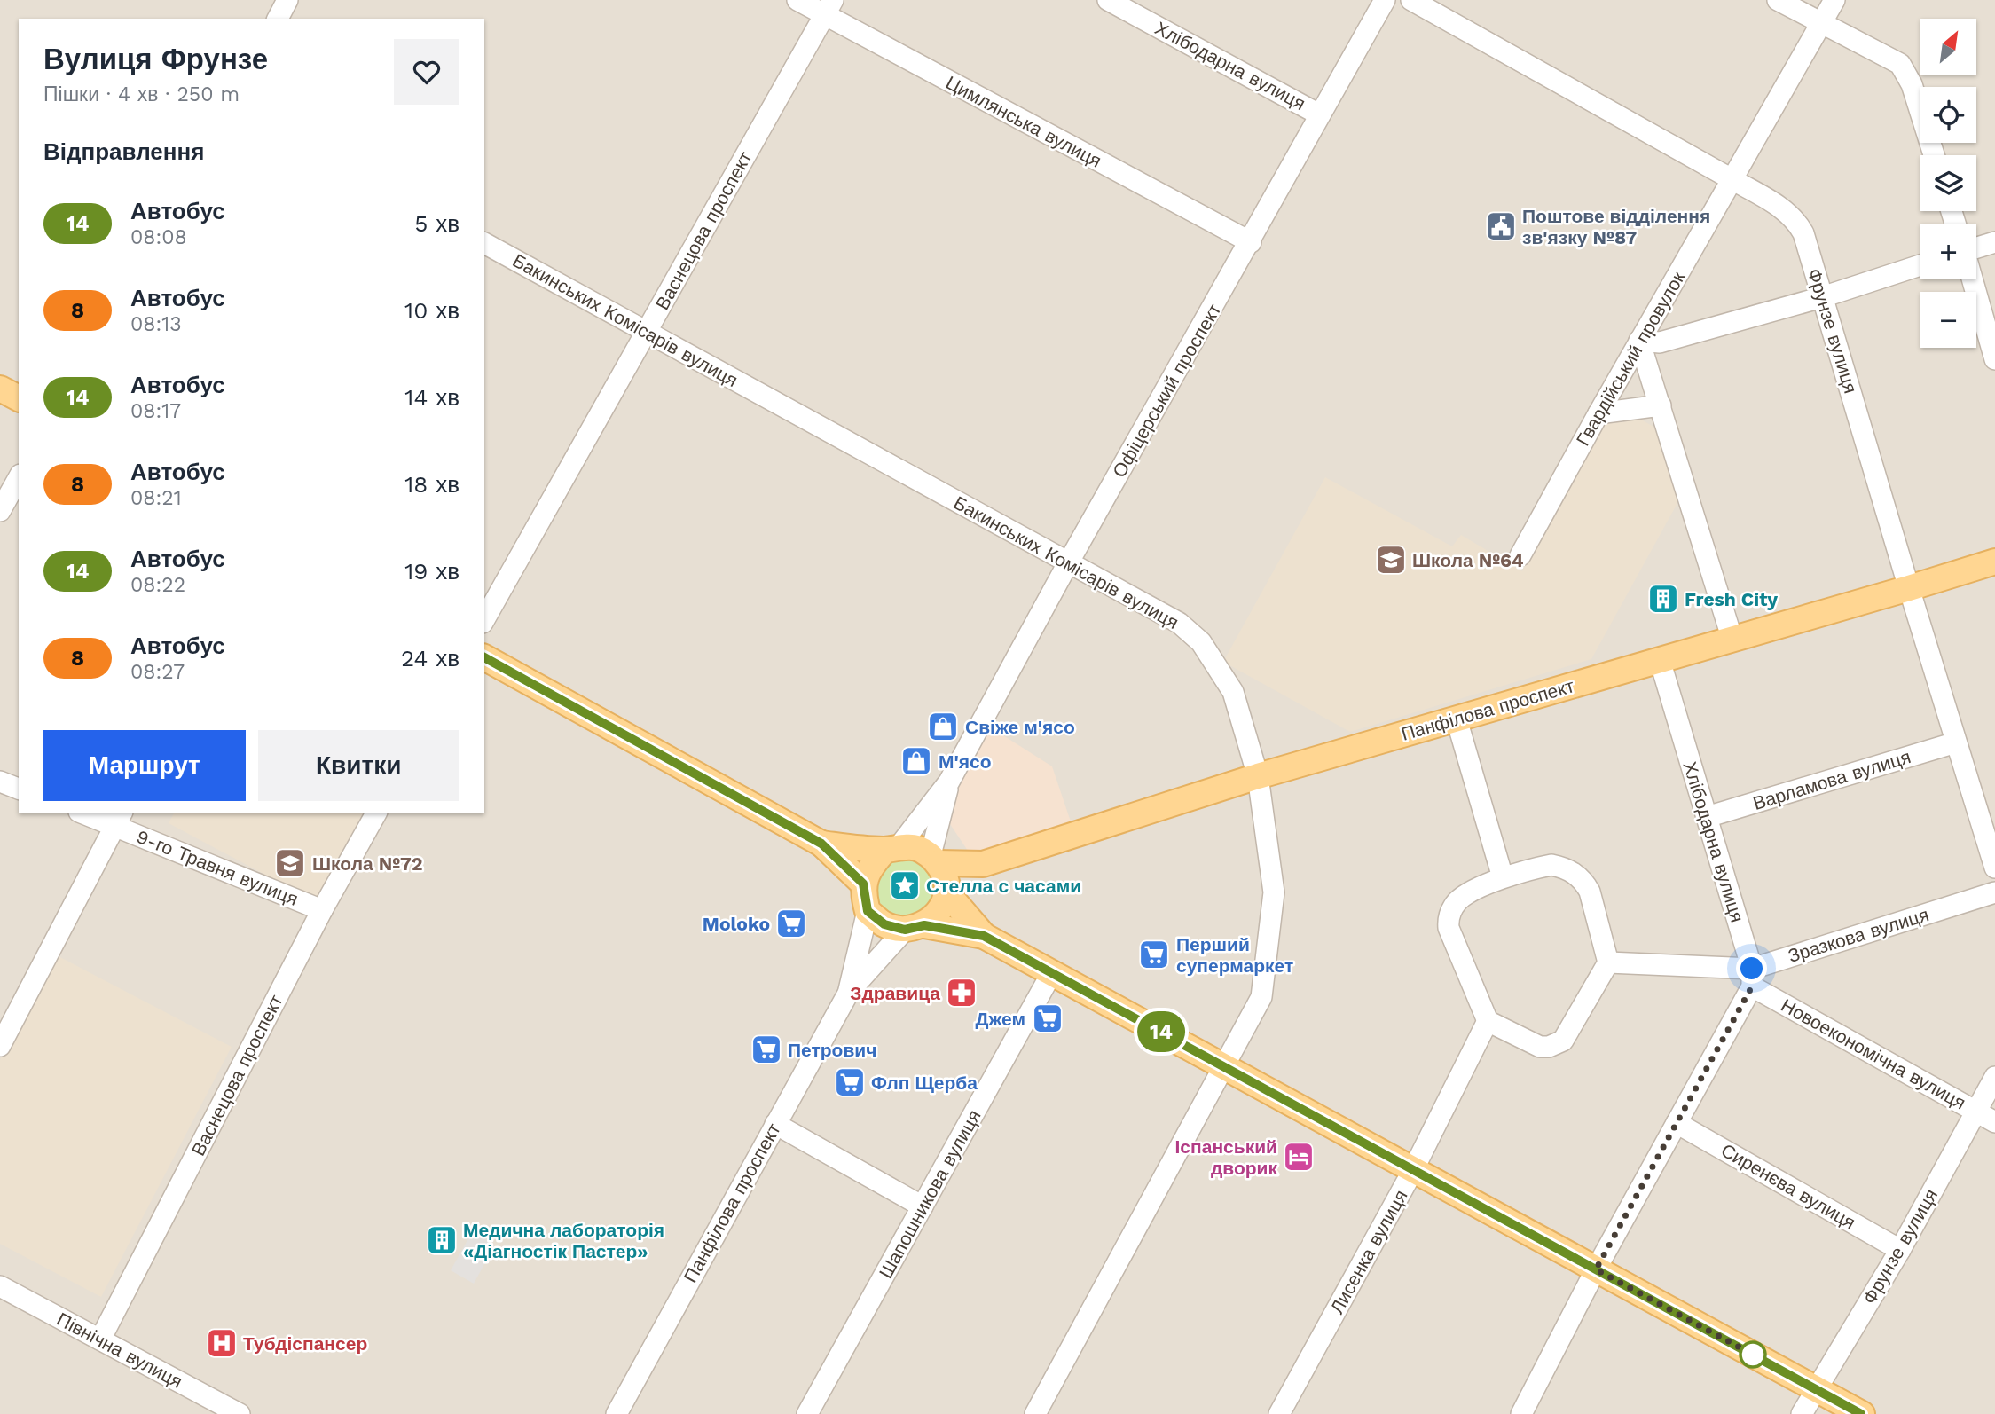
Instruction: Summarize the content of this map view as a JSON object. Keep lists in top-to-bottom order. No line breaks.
{"streets":{"main road":["Панфілова проспект"],"street":["Хлібодарна вулиця","Цимлянська вулиця","Васнецова проспект","Бакинських Комісарів вулиця","Фрунзе вулиця","Гвардійський провулок","Офіцерський проспект","Варламова вулиця","9-го Травня вулиця","Зразкова вулиця","Новоекономічна вулиця","Сиренєва вулиця","Шапошникова вулиця","Лисенка вулиця","Північна вулиця"]},"crossings":[["Хлібодарна вулиця","Офіцерський проспект"],["Хлібодарна вулиця","Панфілова проспект"],["Хлібодарна вулиця","Варламова вулиця"],["Хлібодарна вулиця","Зразкова вулиця"],["Хлібодарна вулиця","Новоекономічна вулиця"],["Цимлянська вулиця","Васнецова проспект"],["Цимлянська вулиця","Офіцерський проспект"],["Васнецова проспект","Бакинських Комісарів вулиця"],["Васнецова проспект","9-го Травня вулиця"],["Васнецова проспект","Північна вулиця"],["Бакинських Комісарів вулиця","Офіцерський проспект"],["Бакинських Комісарів вулиця","Панфілова проспект"],["Фрунзе вулиця","Гвардійський провулок"],["Фрунзе вулиця","Панфілова проспект"],["Фрунзе вулиця","Варламова вулиця"],["Фрунзе вулиця","Новоекономічна вулиця"],["Фрунзе вулиця","Сиренєва вулиця"],["Зразкова вулиця","Новоекономічна вулиця"],["Зразкова вулиця","Лисенка вулиця"]],"places":{"public building":["Поштове відділення зв'язку №87"],"school or university":["Школа №64","Школа №72"],"building":["Fresh City","Медична лабораторія «Діагностік Пастер»"],"shop":["Свіже м'ясо","М'ясо"],"place":["Стелла с часами"],"supermarket":["Moloko","Перший супермаркет","Джем","Петрович","Флп Щерба"],"pharmacy":["Здравица"],"hotel":["Іспанський дворик"],"hospital":["Тубдіспансер"]},"lines":["bus line 14"],"north":"top right","page":{"on_map":"14","map_buttons":["+","−"],"heading":[["Вулиця Фрунзе","Пішки · 4 хв · 250 m"],"Відправлення"],"list":[{"mark":"14","name":"Автобус","note":"08:08","value":"5 хв"},{"mark":"8","name":"Автобус","note":"08:13","value":"10 хв"},{"mark":"14","name":"Автобус","note":"08:17","value":"14 хв"},{"mark":"8","name":"Автобус","note":"08:21","value":"18 хв"},{"mark":"14","name":"Автобус","note":"08:22","value":"19 хв"},{"mark":"8","name":"Автобус","note":"08:27","value":"24 хв"}],"buttons":["Маршрут","Квитки"]}}
